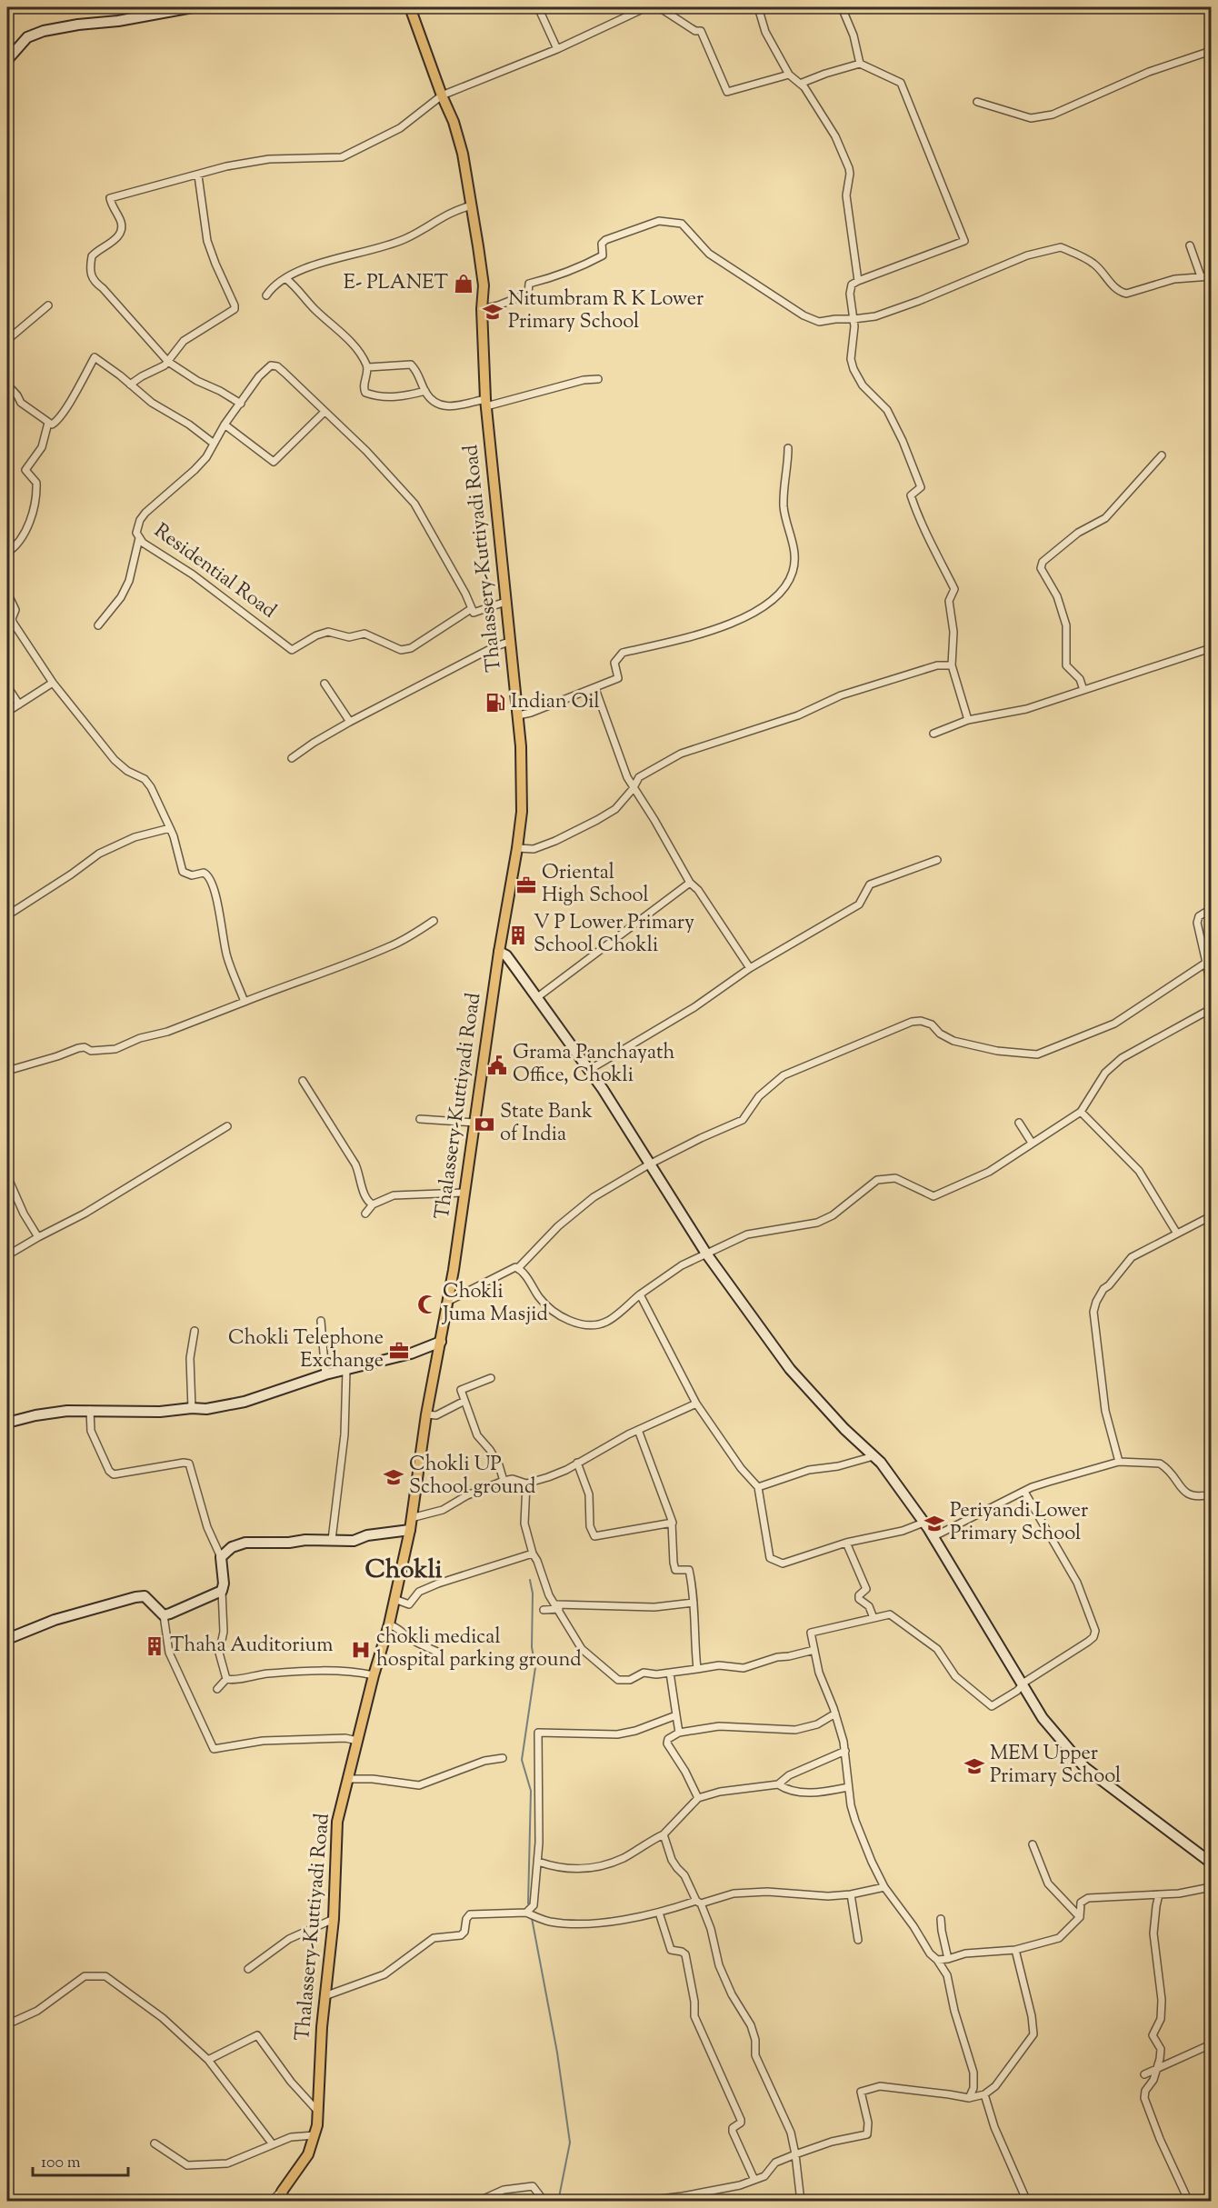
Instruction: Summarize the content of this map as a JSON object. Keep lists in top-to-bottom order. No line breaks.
{"streets":{"main road":["Thalassery-Kuttiyadi Road"],"street":["Residential Road"]},"districts":["Chokli"],"places":{"shop":["E- PLANET"],"school or university":["Nitumbram R K Lower Primary School","Chokli UP School ground","Periyandi Lower Primary School","MEM Upper Primary School"],"fuel station":["Indian Oil"],"office":["Oriental High School","Chokli Telephone Exchange"],"building":["V P Lower Primary School Chokli","Thaha Auditorium"],"public building":["Grama Panchayath Office, Chokli"],"bank":["State Bank of India"],"mosque":["Chokli Juma Masjid"],"hospital":["chokli medical hospital parking ground"]},"scale_bar":"100 m"}
